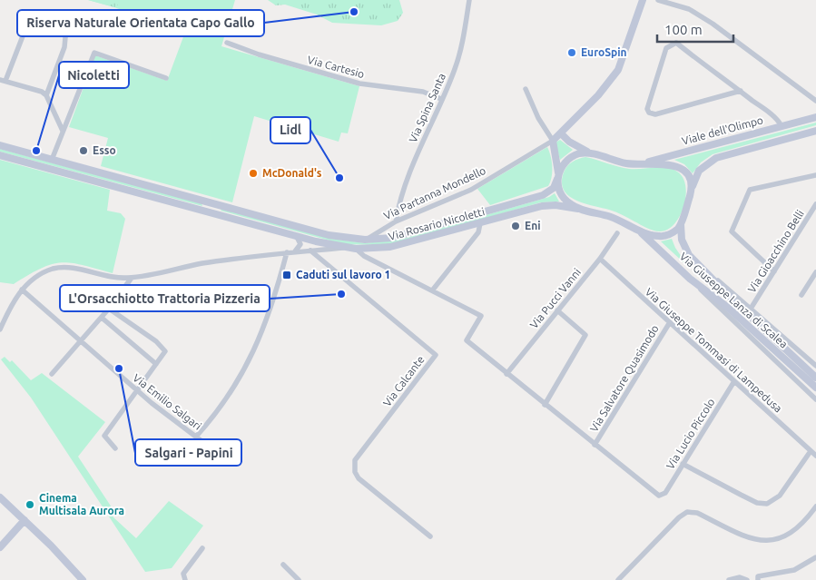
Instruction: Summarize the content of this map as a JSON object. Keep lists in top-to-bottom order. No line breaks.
{"streets":{"main road":["Viale dell'Olimpo","Via Partanna Mondello","Via Rosario Nicoletti","Via Giuseppe Lanza di Scalea"],"street":["Via Cartesio","Via Spina Santa","Via Gioacchino Belli","Via Pucci Vanni","Via Giuseppe Tommasi di Lampedusa","Via Salvatore Quasimodo","Via Calcante","Via Emilio Salgari","Via Lucio Piccolo"]},"crossings":[["Via Cartesio","Via Spina Santa"],["Via Spina Santa","Via Partanna Mondello"],["Viale dell'Olimpo","Via Giuseppe Lanza di Scalea"],["Via Partanna Mondello","Via Rosario Nicoletti"],["Via Rosario Nicoletti","Via Giuseppe Lanza di Scalea"],["Via Gioacchino Belli","Via Giuseppe Lanza di Scalea"],["Via Pucci Vanni","Via Giuseppe Tommasi di Lampedusa"],["Via Giuseppe Tommasi di Lampedusa","Via Salvatore Quasimodo"],["Via Giuseppe Tommasi di Lampedusa","Via Lucio Piccolo"],["Via Salvatore Quasimodo","Via Lucio Piccolo"]],"places":{"other":["Riserva Naturale Orientata Capo Gallo","EuroSpin","Nicoletti","Esso","McDonald's","Lidl","Eni","L'Orsacchiotto Trattoria Pizzeria","Salgari - Papini","Cinema Multisala Aurora"],"transit":["Caduti sul lavoro 1"]},"scale_bar":"100 m"}
